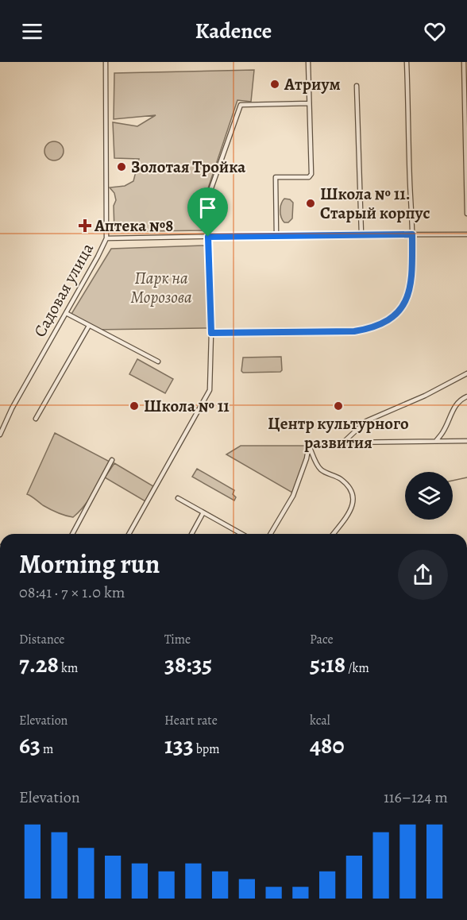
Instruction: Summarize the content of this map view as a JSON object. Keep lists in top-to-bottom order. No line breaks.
{"streets":{"street":["Садовая улица"]},"parks":["Парк на Морозова"],"places":{"other":["Атриум","Золотая Тройка","Школа № 11. Старый корпус","Школа № 11","Центр культурного развития"],"health":["Аптека №8"]},"page":{"header":"Kadence","heading":["Morning run","08:41 · 7 × 1.0 km"],"stats":[["Distance","7.28 km"],["Time","38:35"],["Pace","5:18 /km"],["Elevation","63 m"],["Heart rate","133 bpm"],["kcal","480"]],"chart":["Elevation","116–124 m"]}}
